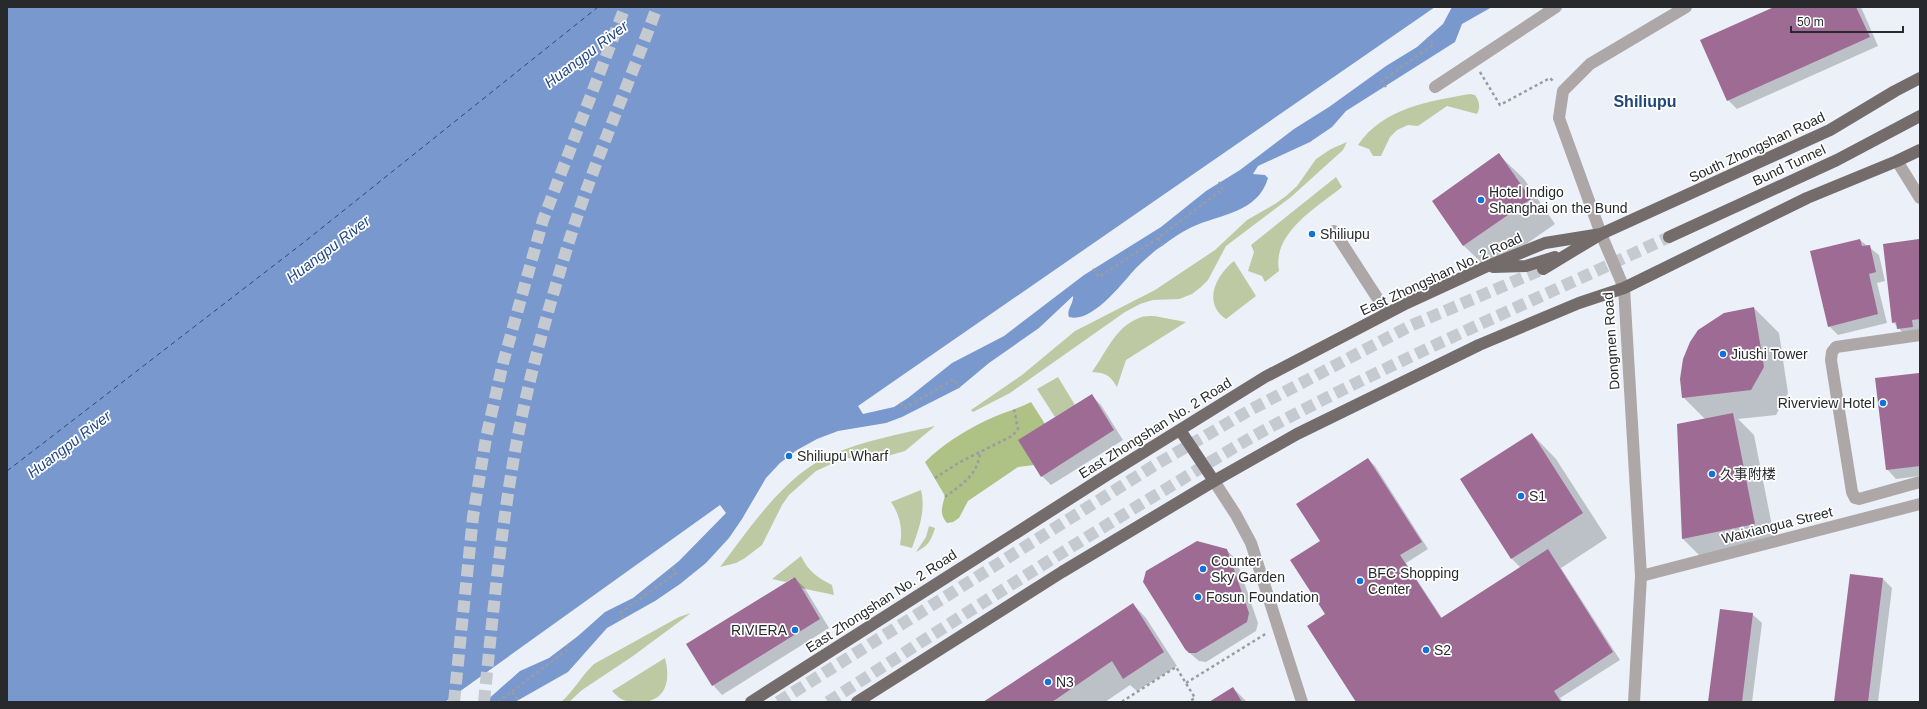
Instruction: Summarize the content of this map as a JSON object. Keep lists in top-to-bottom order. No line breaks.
{"streets":{"main road":["South Zhongshan Road","Bund Tunnel","East Zhongshan No. 2 Road"],"street":["Dongmen Road","Waixiangua Street"]},"crossings":[["South Zhongshan Road","East Zhongshan No. 2 Road"],["South Zhongshan Road","Dongmen Road"],["East Zhongshan No. 2 Road","Dongmen Road"],["Dongmen Road","Waixiangua Street"]],"districts":["Shiliupu"],"water":["Huangpu River"],"places":["Hotel Indigo Shanghai on the Bund","Shiliupu","Jiushi Tower","Riverview Hotel","Shiliupu Wharf","久事附楼","S1","Counter Sky Garden","BFC Shopping Center","Fosun Foundation","RIVIERA","S2","N3"],"scale_bar":"50 m"}
